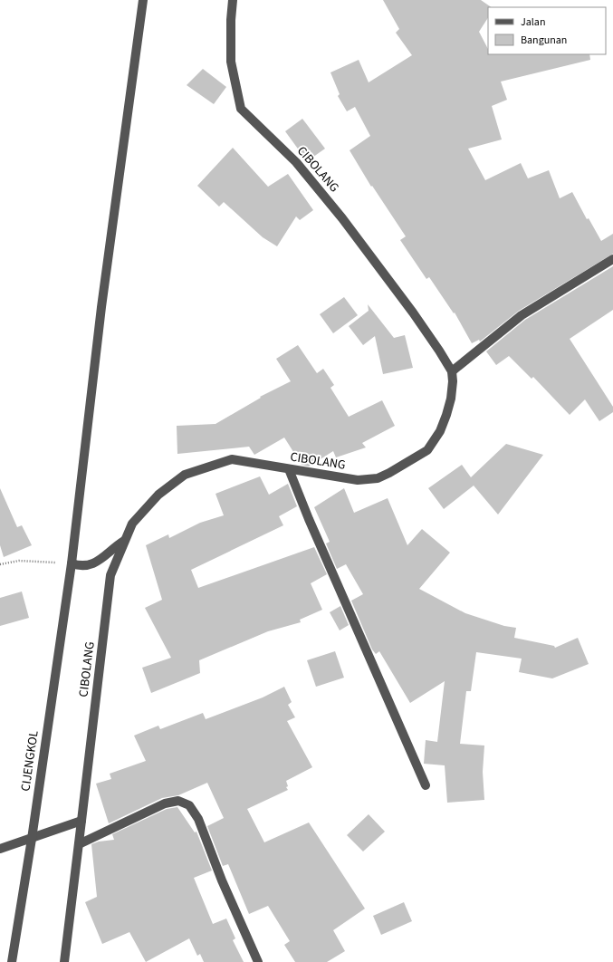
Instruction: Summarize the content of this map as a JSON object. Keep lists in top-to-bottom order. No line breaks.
{"streets":{"street":["CIBOLANG","CIJENGKOL"]},"legend":["Jalan","Bangunan"]}
